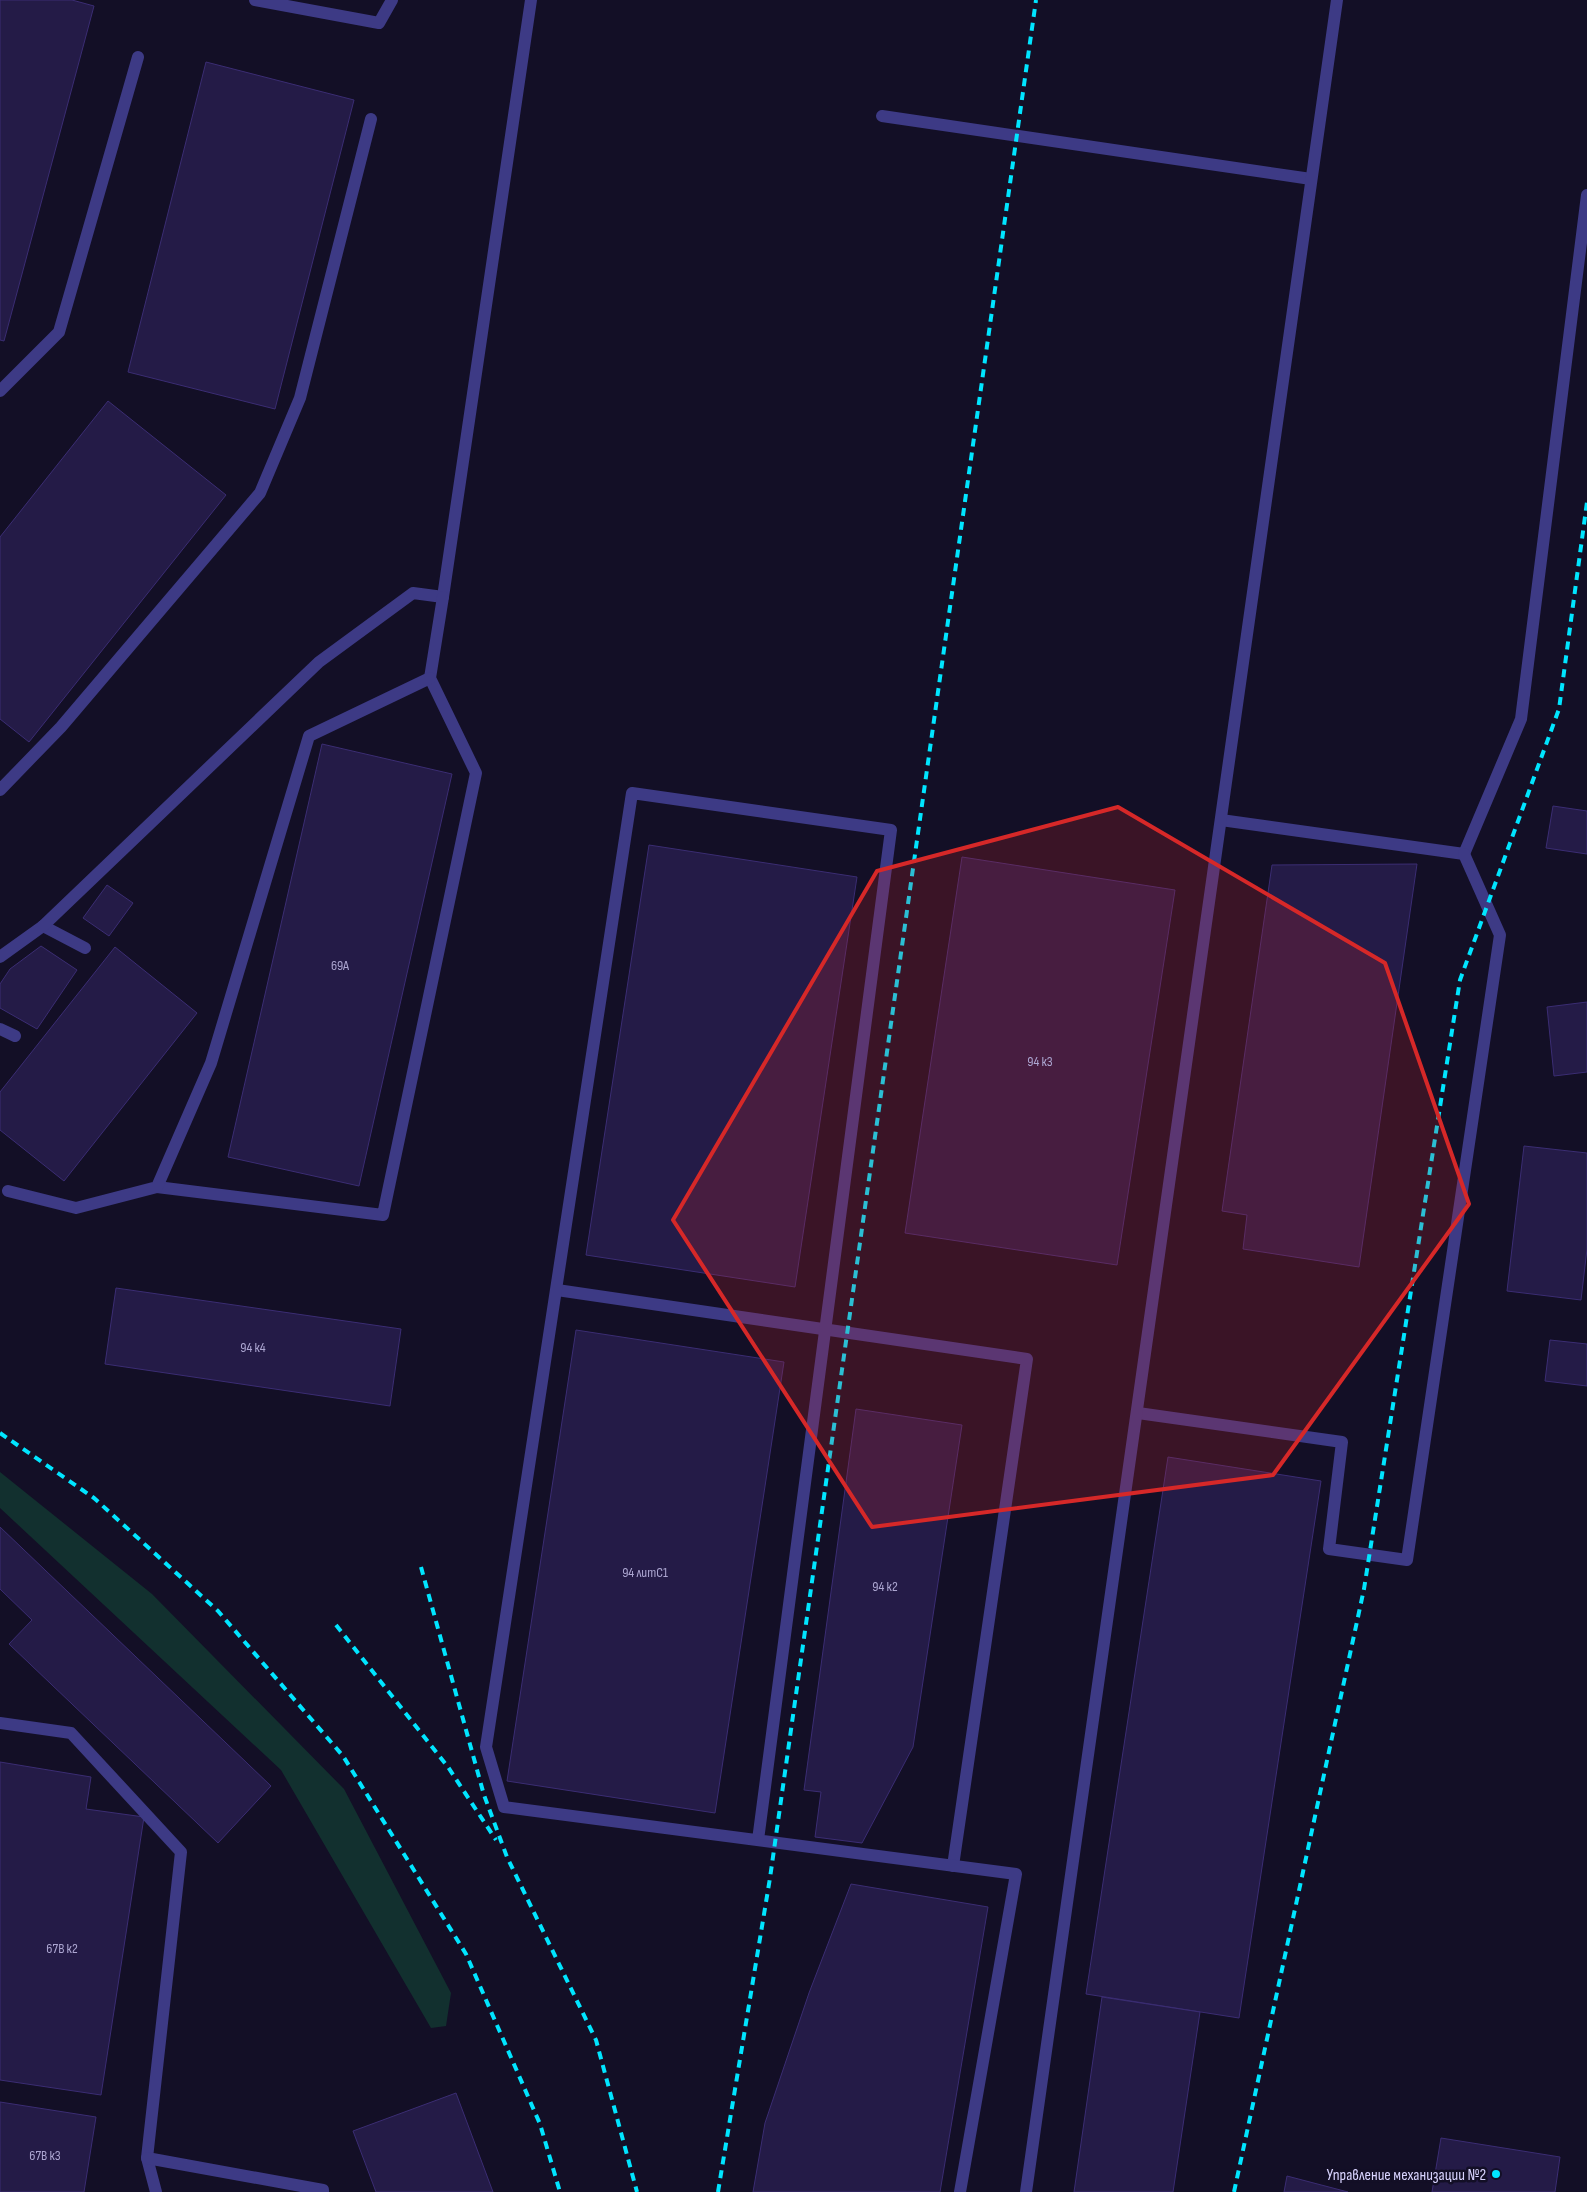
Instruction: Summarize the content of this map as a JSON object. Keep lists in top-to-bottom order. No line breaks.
{"places":["Управление механизации №2"],"house_numbers":["69А","94 к3","94 к4","94 литС1","94 к2","67В к2","67В к3"]}
